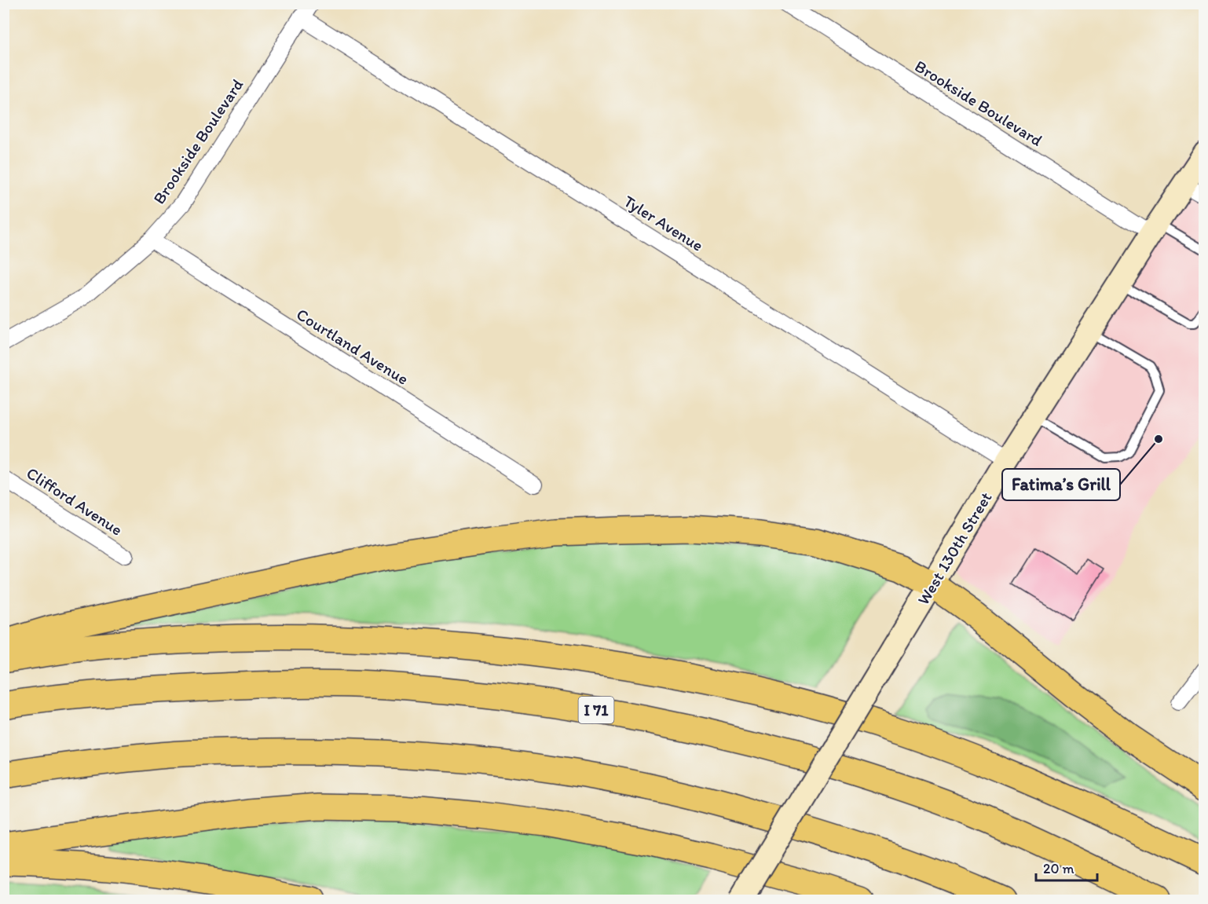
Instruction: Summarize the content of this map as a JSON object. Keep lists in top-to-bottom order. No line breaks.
{"streets":{"highway":["I 71"],"main road":["West 130th Street"],"street":["Brookside Boulevard","Tyler Avenue","Courtland Avenue","Clifford Avenue"]},"crossings":[["Brookside Boulevard","Tyler Avenue"],["Brookside Boulevard","Courtland Avenue"],["Brookside Boulevard","West 130th Street"],["Tyler Avenue","West 130th Street"]],"places":["Fatima’s Grill"],"scale_bar":"20 m"}
